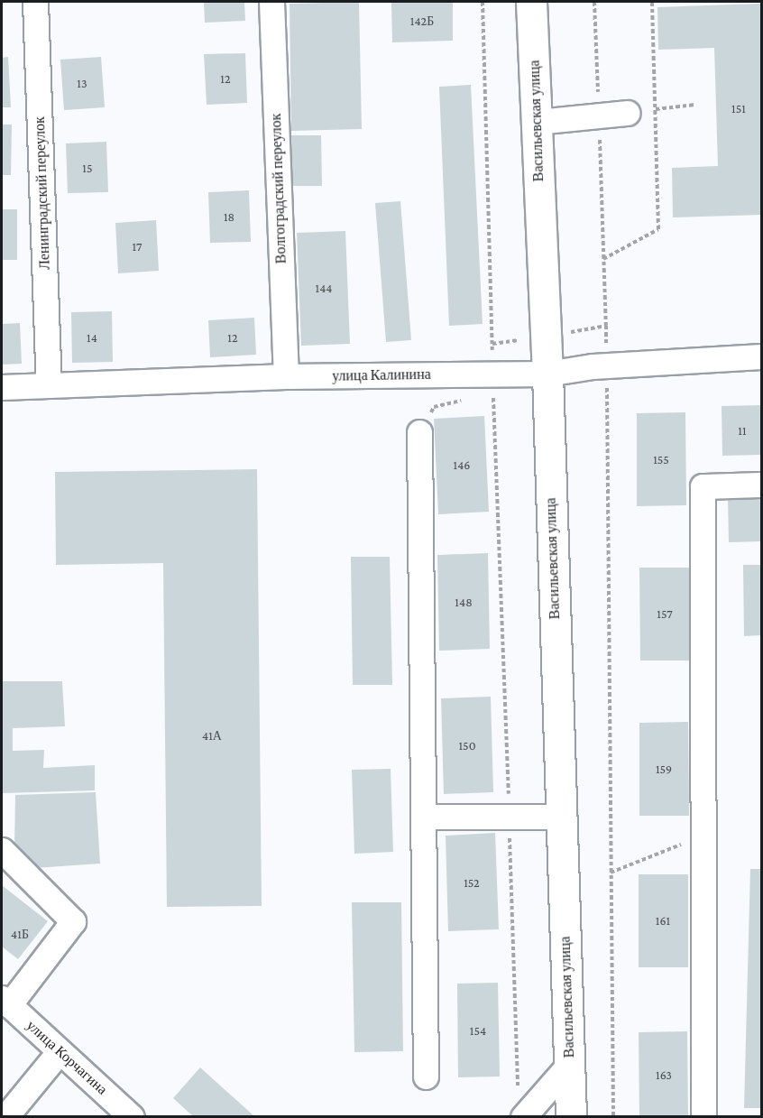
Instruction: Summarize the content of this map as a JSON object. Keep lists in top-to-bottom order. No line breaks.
{"streets":{"main road":["Васильевская улица"],"street":["Волгоградский переулок","Ленинградский переулок","улица Калинина","улица Корчагина"]},"crossings":[["Васильевская улица","улица Калинина"],["Волгоградский переулок","улица Калинина"],["Ленинградский переулок","улица Калинина"]],"house_numbers":["142Б","12","13","151","15","18","17","144","14","12","11","155","146","148","157","41А","150","159","152","161","41Б","154","163"]}
